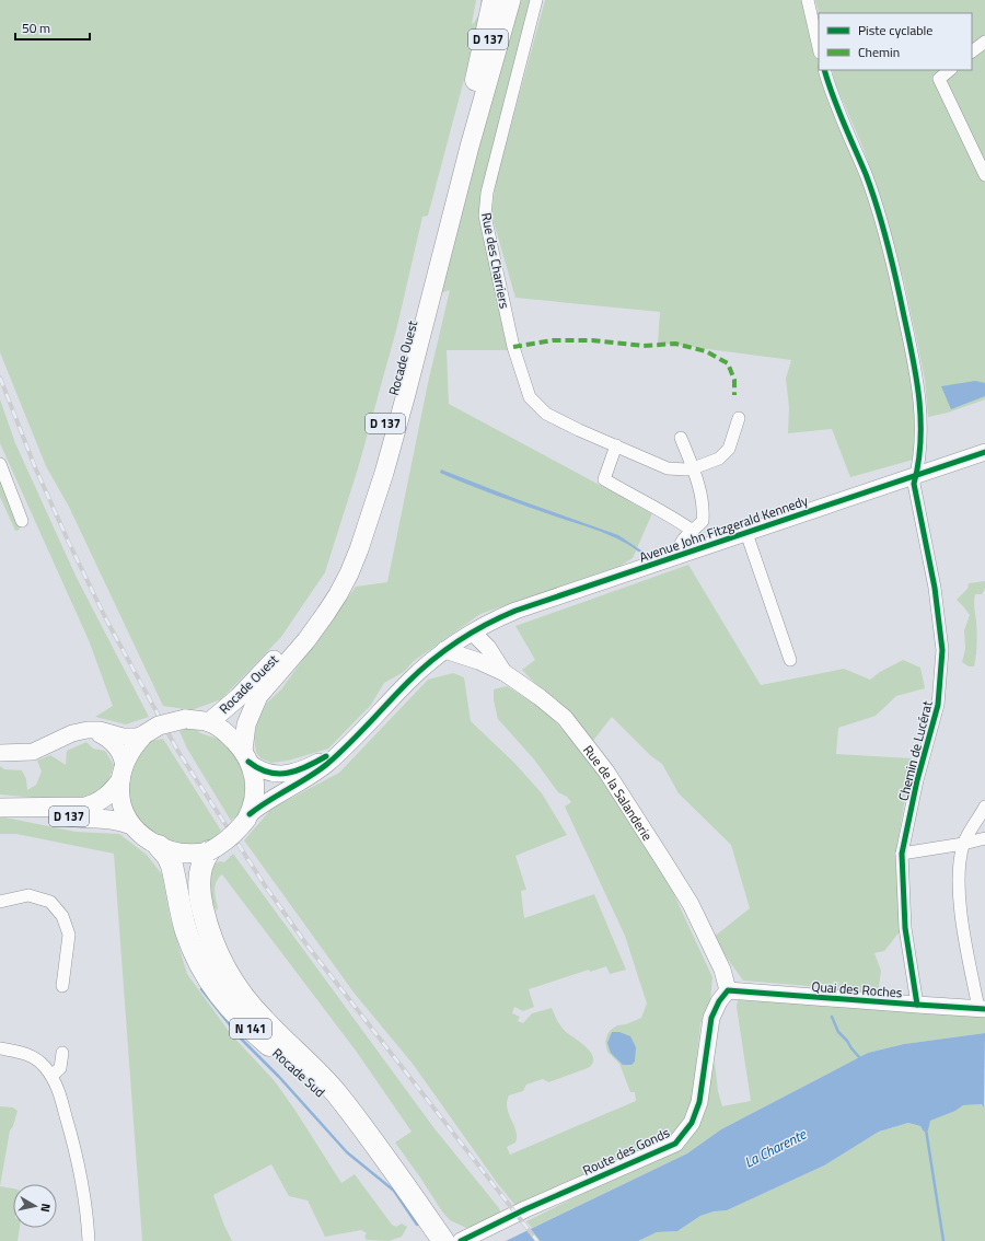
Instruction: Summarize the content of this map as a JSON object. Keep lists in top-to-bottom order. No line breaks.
{"streets":{"highway":["N 141","Rocade Sud"],"main road":["D 137","Rocade Ouest"],"street":["Rue des Charriers","Avenue John Fitzgerald Kennedy","Chemin de Lucérat","Rue de la Salanderie","Quai des Roches","Route des Gonds"]},"crossings":[["D 137","Rocade Ouest"],["D 137","Avenue John Fitzgerald Kennedy"],["D 137","Rocade Sud"],["Rocade Ouest","Avenue John Fitzgerald Kennedy"],["Rocade Ouest","Rocade Sud"],["Avenue John Fitzgerald Kennedy","Chemin de Lucérat"],["Avenue John Fitzgerald Kennedy","Rue de la Salanderie"],["Avenue John Fitzgerald Kennedy","Rocade Sud"],["Chemin de Lucérat","Quai des Roches"],["Rue de la Salanderie","Quai des Roches"],["Rue de la Salanderie","Route des Gonds"],["Quai des Roches","Route des Gonds"]],"water":["La Charente"],"legend":["Piste cyclable","Chemin"],"scale_bar":"50 m","north":"right"}
